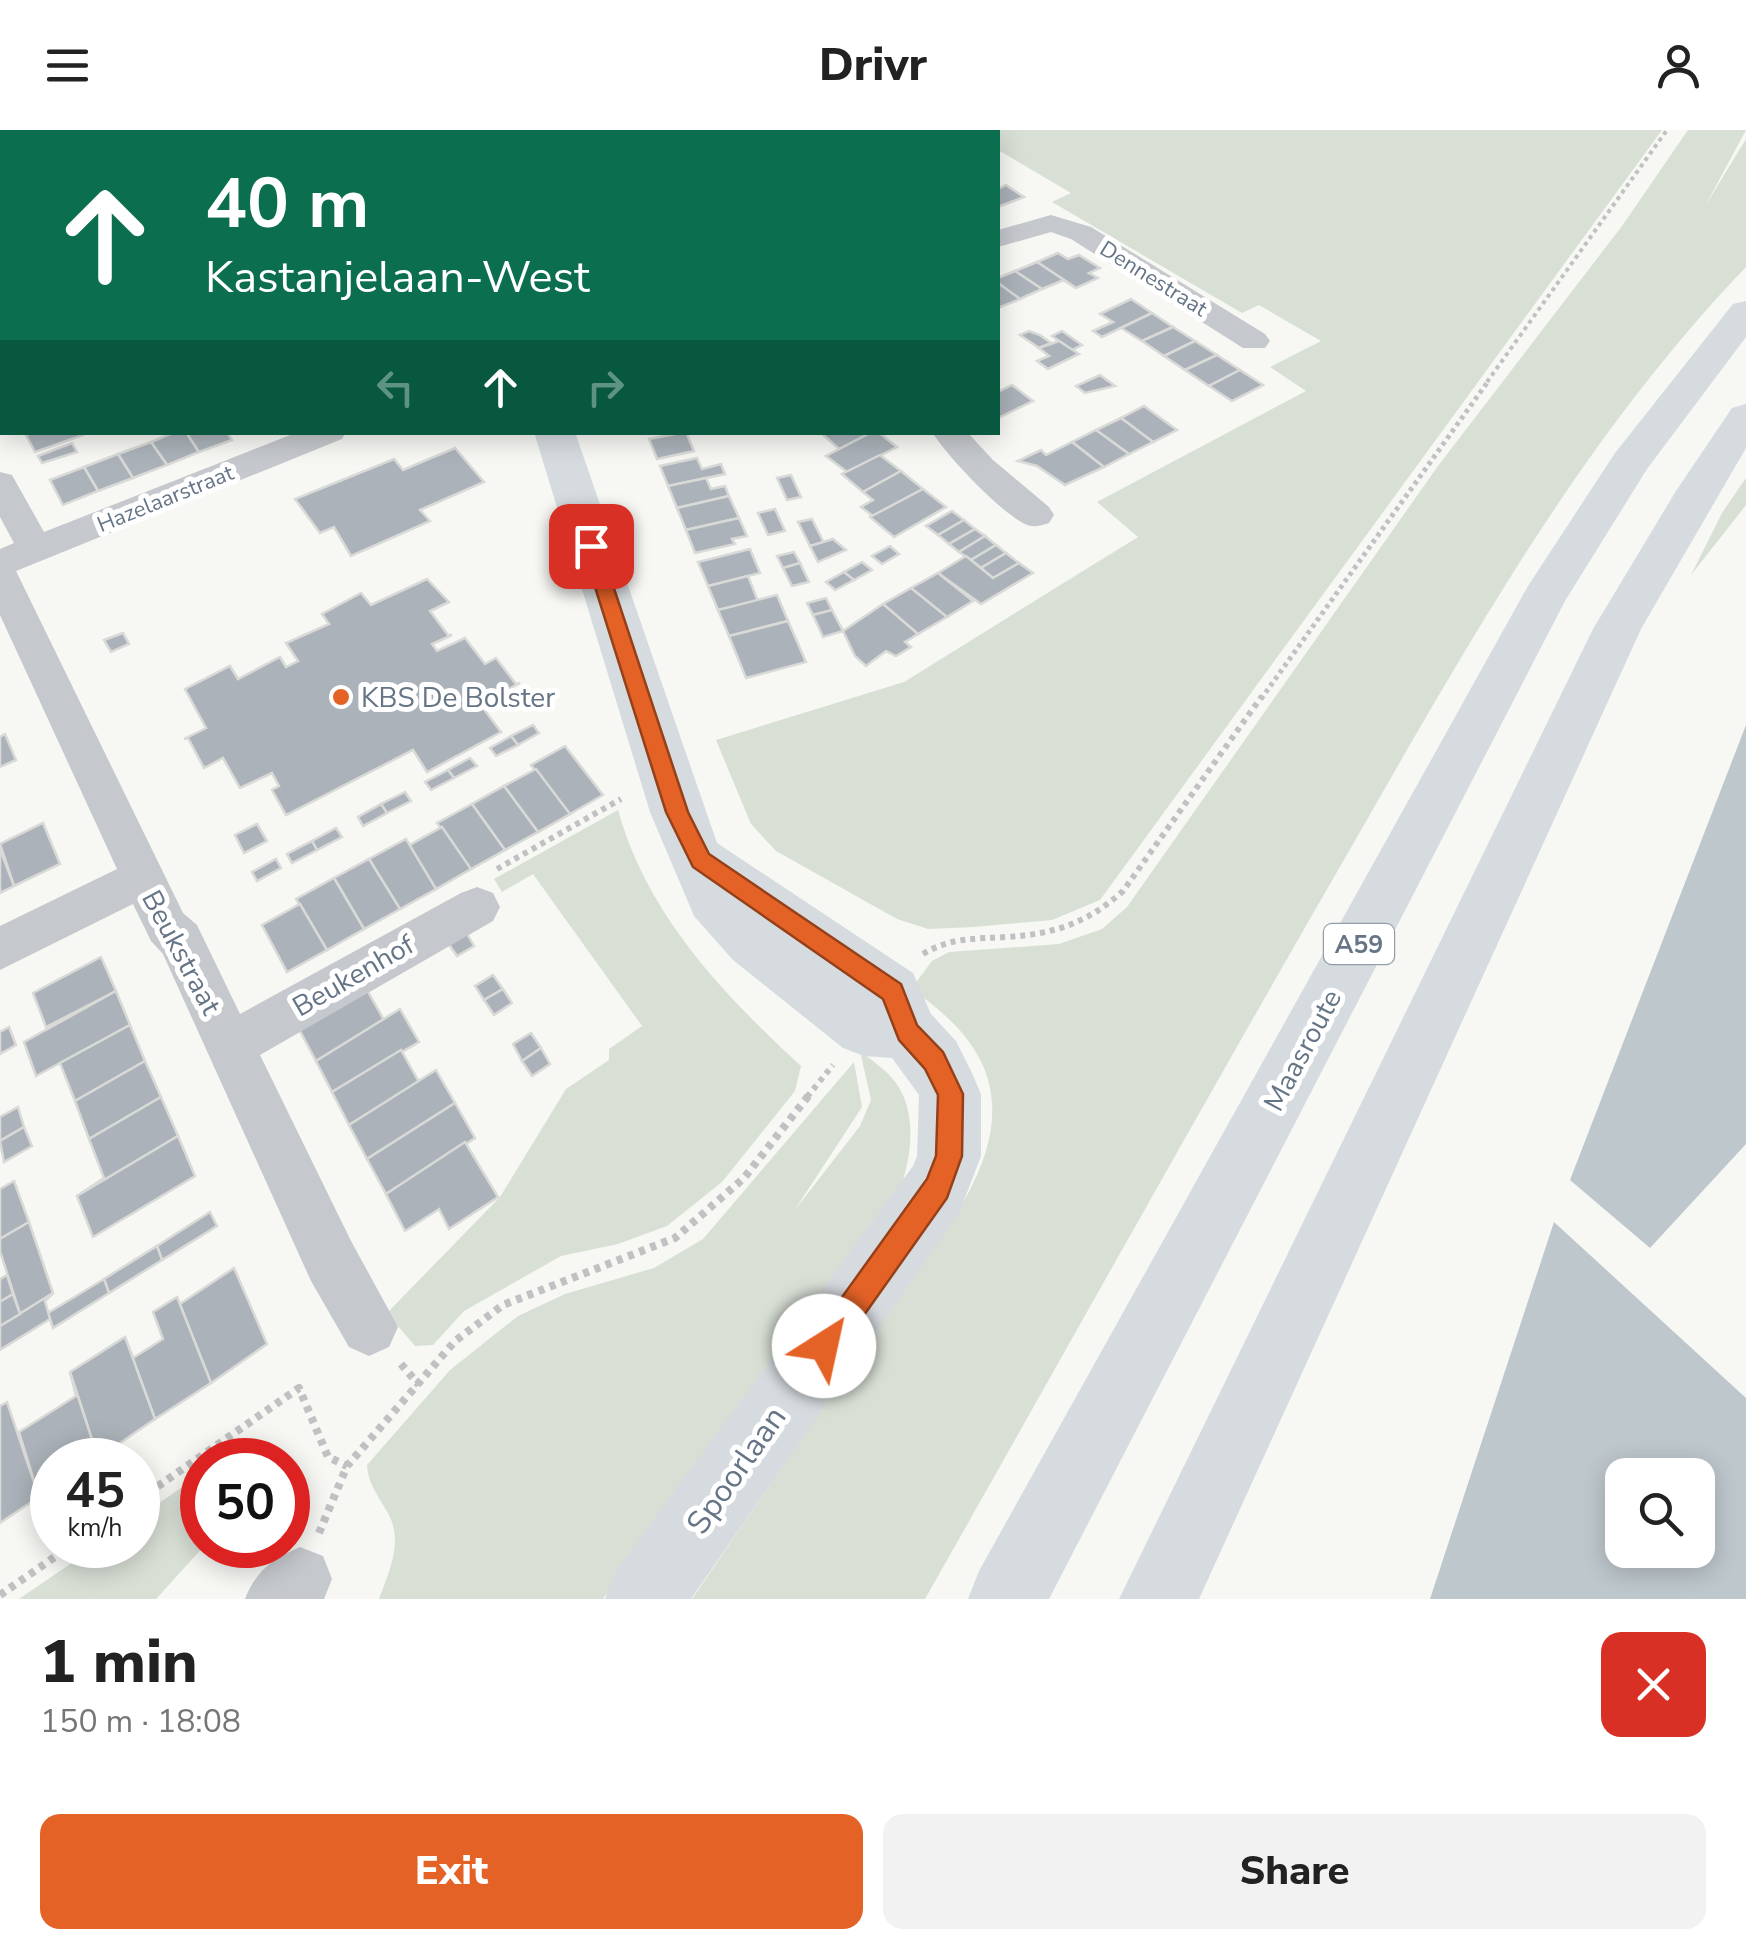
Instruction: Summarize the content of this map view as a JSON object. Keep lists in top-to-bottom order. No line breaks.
{"streets":{"main road":["A59","Maasroute","Spoorlaan"],"street":["Dennestraat","Hazelaarstraat","Beukstraat","Beukenhof"]},"crossings":[["Hazelaarstraat","Beukstraat"],["Beukstraat","Beukenhof"]],"places":["KBS De Bolster"],"page":{"header":"Drivr","turn":["40 m","Kastanjelaan-West"],"speed":"45 km/h","limit":"50","heading":["1 min","150 m · 18:08"],"buttons":["Exit","Share"]}}
